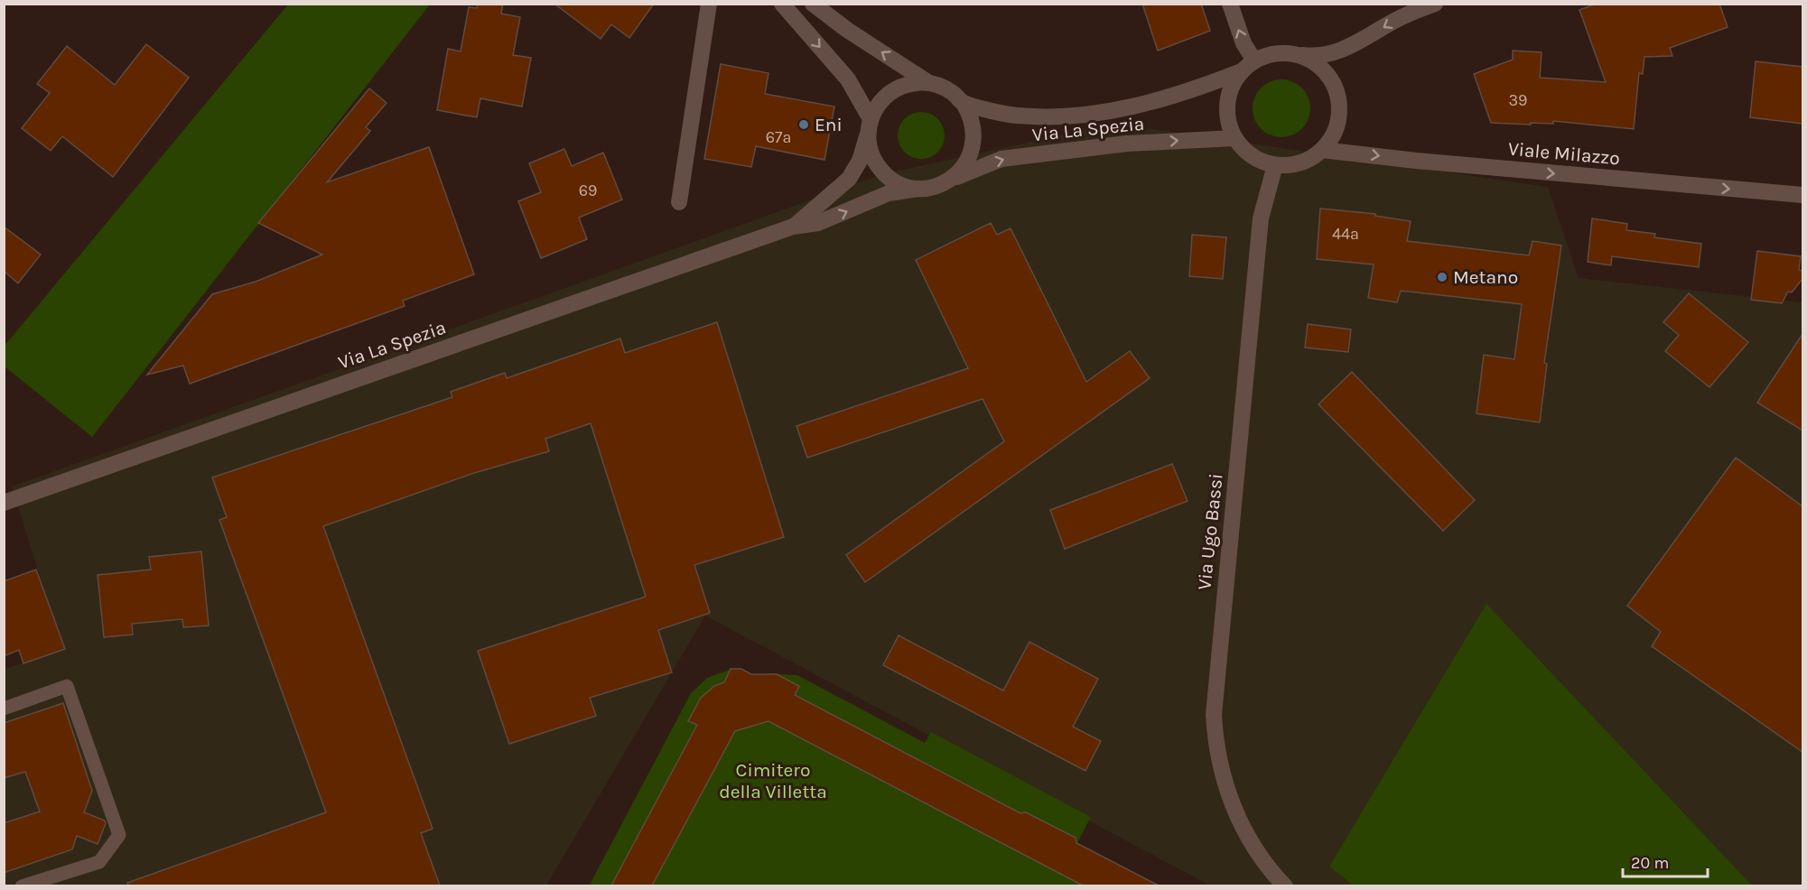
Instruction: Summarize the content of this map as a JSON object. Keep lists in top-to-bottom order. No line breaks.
{"streets":{"main road":["Via La Spezia","Viale Milazzo","Via Ugo Bassi"]},"crossings":[["Via La Spezia","Viale Milazzo"],["Via La Spezia","Via Ugo Bassi"],["Viale Milazzo","Via Ugo Bassi"]],"one_way":["Viale Milazzo"],"parks":["Cimitero della Villetta"],"places":["Eni","Metano"],"house_numbers":["39","67a","69","44a"],"scale_bar":"20 m"}
